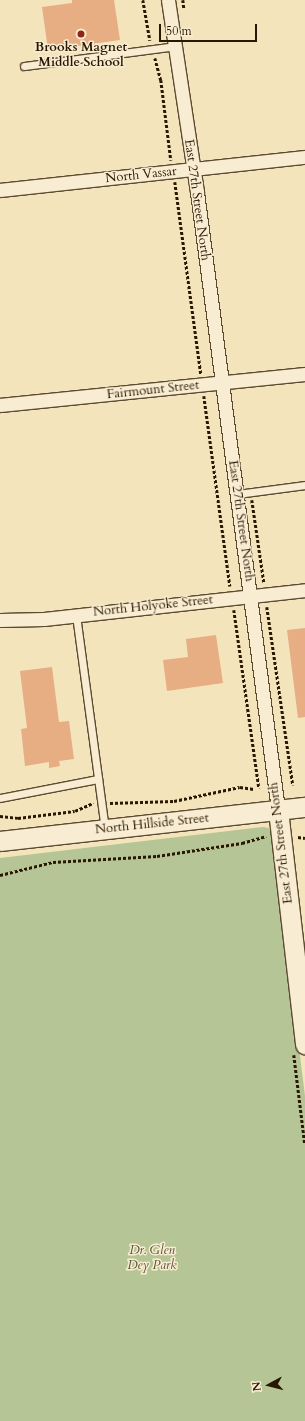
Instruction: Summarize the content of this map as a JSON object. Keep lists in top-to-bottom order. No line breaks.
{"streets":{"main road":["East 27th Street North","North Hillside Street"],"street":["North Vassar","Fairmount Street","North Holyoke Street"]},"crossings":[["North Vassar","East 27th Street North"],["East 27th Street North","Fairmount Street"],["East 27th Street North","North Holyoke Street"],["East 27th Street North","North Hillside Street"]],"parks":["Dr. Glen Dey Park"],"places":["Brooks Magnet Middle School"],"scale_bar":"50 m","north":"left"}
